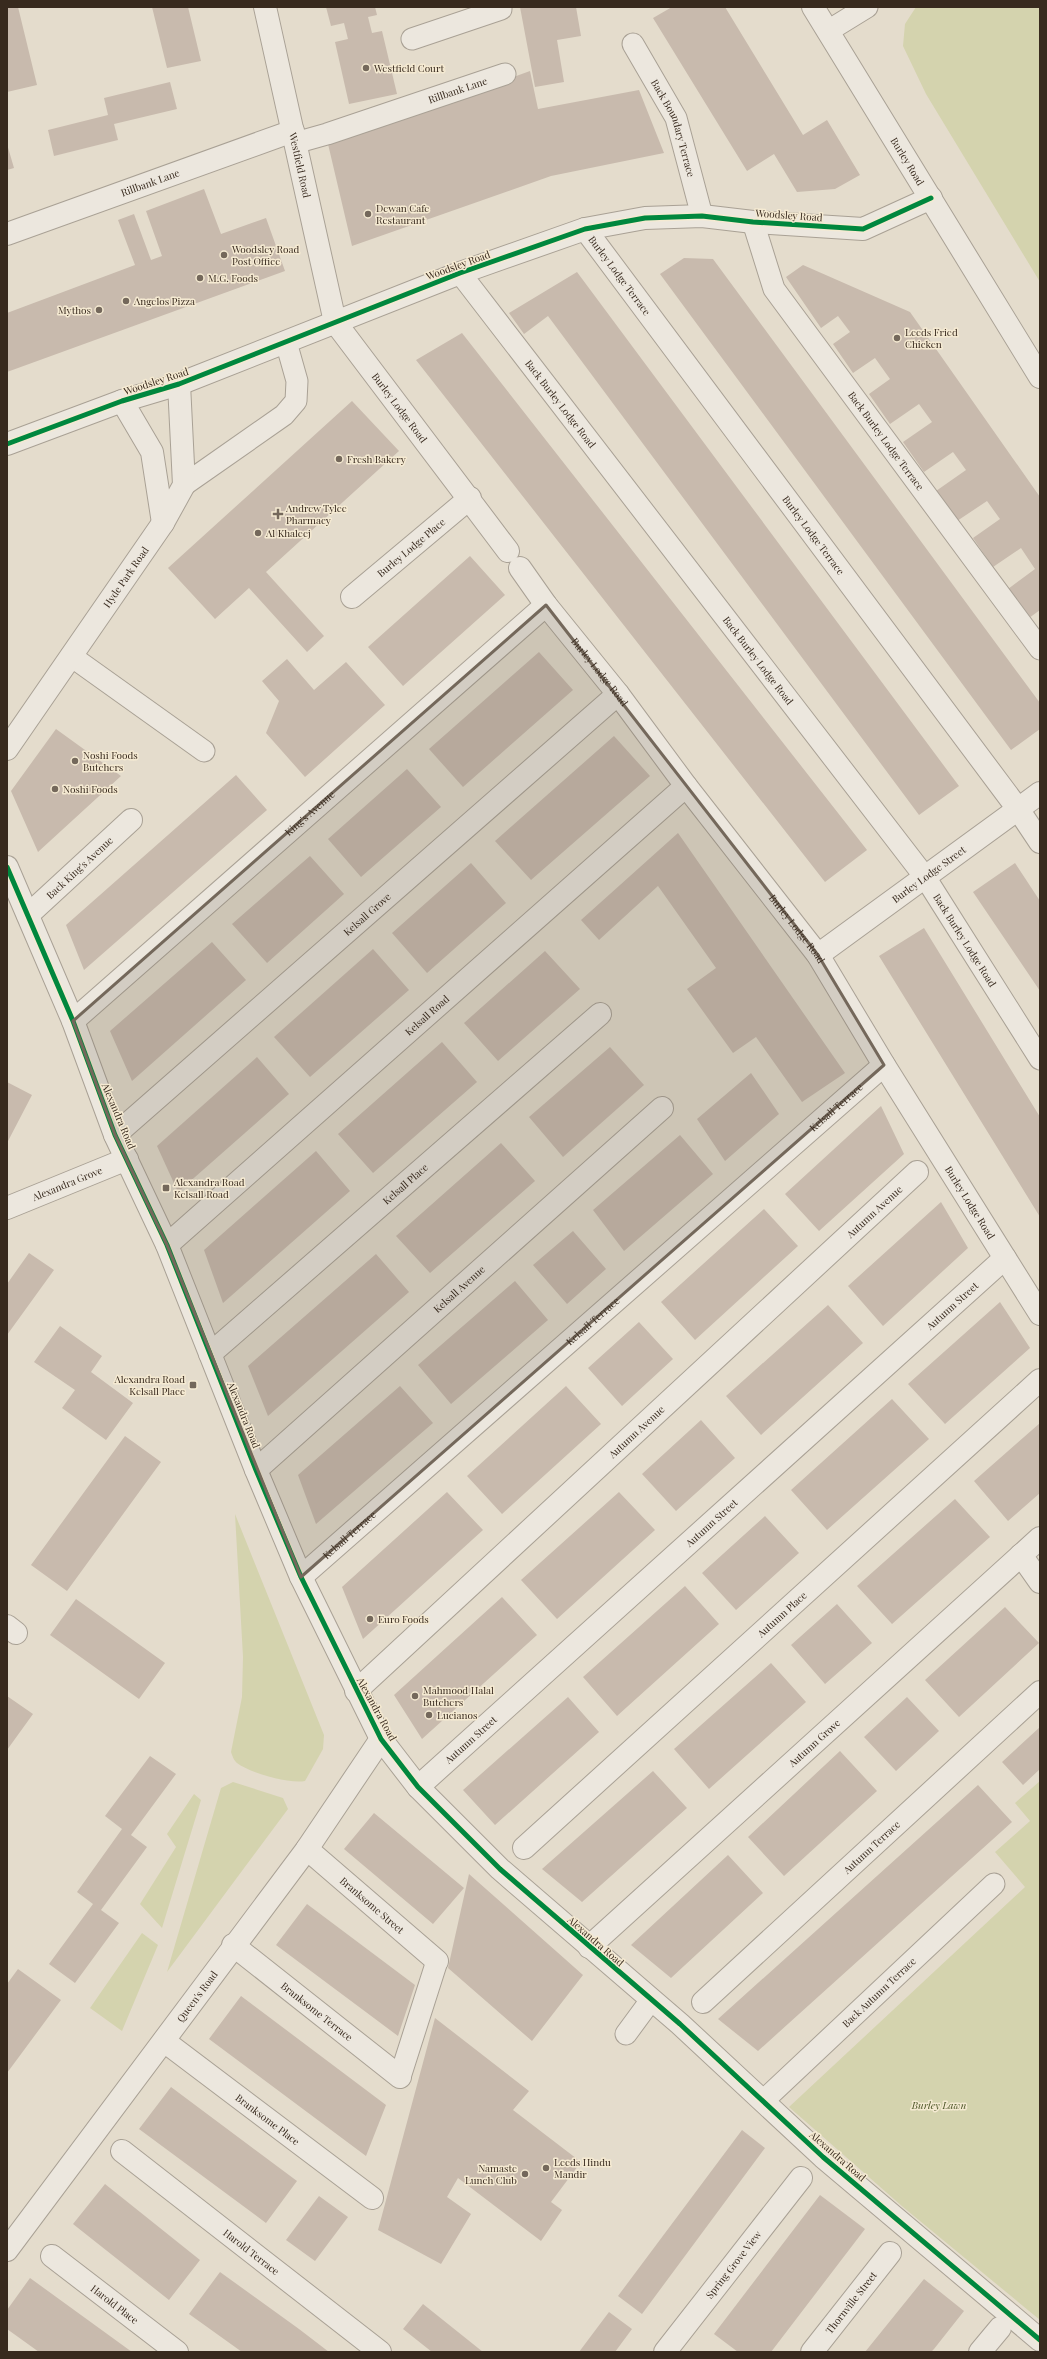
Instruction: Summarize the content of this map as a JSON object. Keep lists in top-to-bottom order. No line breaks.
{"streets":{"street":["Rillbank Lane","Burley Road","Westfield Road","Woodsley Road","Burley Lodge Terrace","Burley Lodge Road","Burley Lodge Place","Hyde Park Road","King's Avenue","Back King's Avenue","Burley Lodge Street","Kelsall Grove","Kelsall Road","Kelsall Terrace","Alexandra Road","Alexandra Grove","Kelsall Place","Autumn Avenue","Kelsall Avenue","Autumn Street","Autumn Place","Autumn Grove","Autumn Terrace","Branksome Street","Queen's Road","Branksome Terrace","Branksome Place","Harold Terrace","Spring Grove View","Thornville Street","Harold Place"],"lane":["Back Boundary Terrace","Back Burley Lodge Road","Back Burley Lodge Terrace","Back Autumn Terrace"]},"crossings":[["Rillbank Lane","Westfield Road"],["Back Boundary Terrace","Woodsley Road"],["Burley Road","Woodsley Road"],["Westfield Road","Woodsley Road"],["Westfield Road","Burley Lodge Road"],["Woodsley Road","Burley Lodge Terrace"],["Woodsley Road","Back Burley Lodge Road"],["Woodsley Road","Burley Lodge Road"],["Woodsley Road","Back Burley Lodge Terrace"],["Burley Lodge Terrace","Burley Lodge Street"],["Back Burley Lodge Road","Burley Lodge Street"],["Burley Lodge Road","Burley Lodge Place"],["Burley Lodge Road","King's Avenue"],["Burley Lodge Road","Burley Lodge Street"],["Burley Lodge Road","Kelsall Grove"],["Burley Lodge Road","Kelsall Road"],["Burley Lodge Road","Kelsall Terrace"],["Burley Lodge Road","Autumn Street"],["King's Avenue","Alexandra Road"],["Back King's Avenue","Alexandra Road"],["Kelsall Grove","Alexandra Road"],["Kelsall Road","Alexandra Road"],["Kelsall Terrace","Alexandra Road"],["Alexandra Road","Alexandra Grove"],["Alexandra Road","Kelsall Place"],["Alexandra Road","Autumn Avenue"],["Alexandra Road","Kelsall Avenue"],["Alexandra Road","Autumn Street"],["Alexandra Road","Autumn Grove"],["Alexandra Road","Back Autumn Terrace"],["Alexandra Road","Queen's Road"],["Branksome Street","Queen's Road"],["Queen's Road","Branksome Terrace"],["Queen's Road","Branksome Place"]],"parks":["Burley Lawn"],"places":{"other":["Westfield Court","Dewan Cafe Restaurant","Woodsley Road Post Office","M.G. Foods","Angelos Pizza","Mythos","Leeds Fried Chicken","Fresh Bakery","Al Khaleej","Noshi Foods Butchers","Noshi Foods","Euro Foods","Mahmood Halal Butchers","Lucianos","Leeds Hindu Mandir","Namaste Lunch Club"],"health":["Andrew Tylee Pharmacy"],"transit":["Alexandra Road Kelsall Road","Alexandra Road Kelsall Place"]}}
